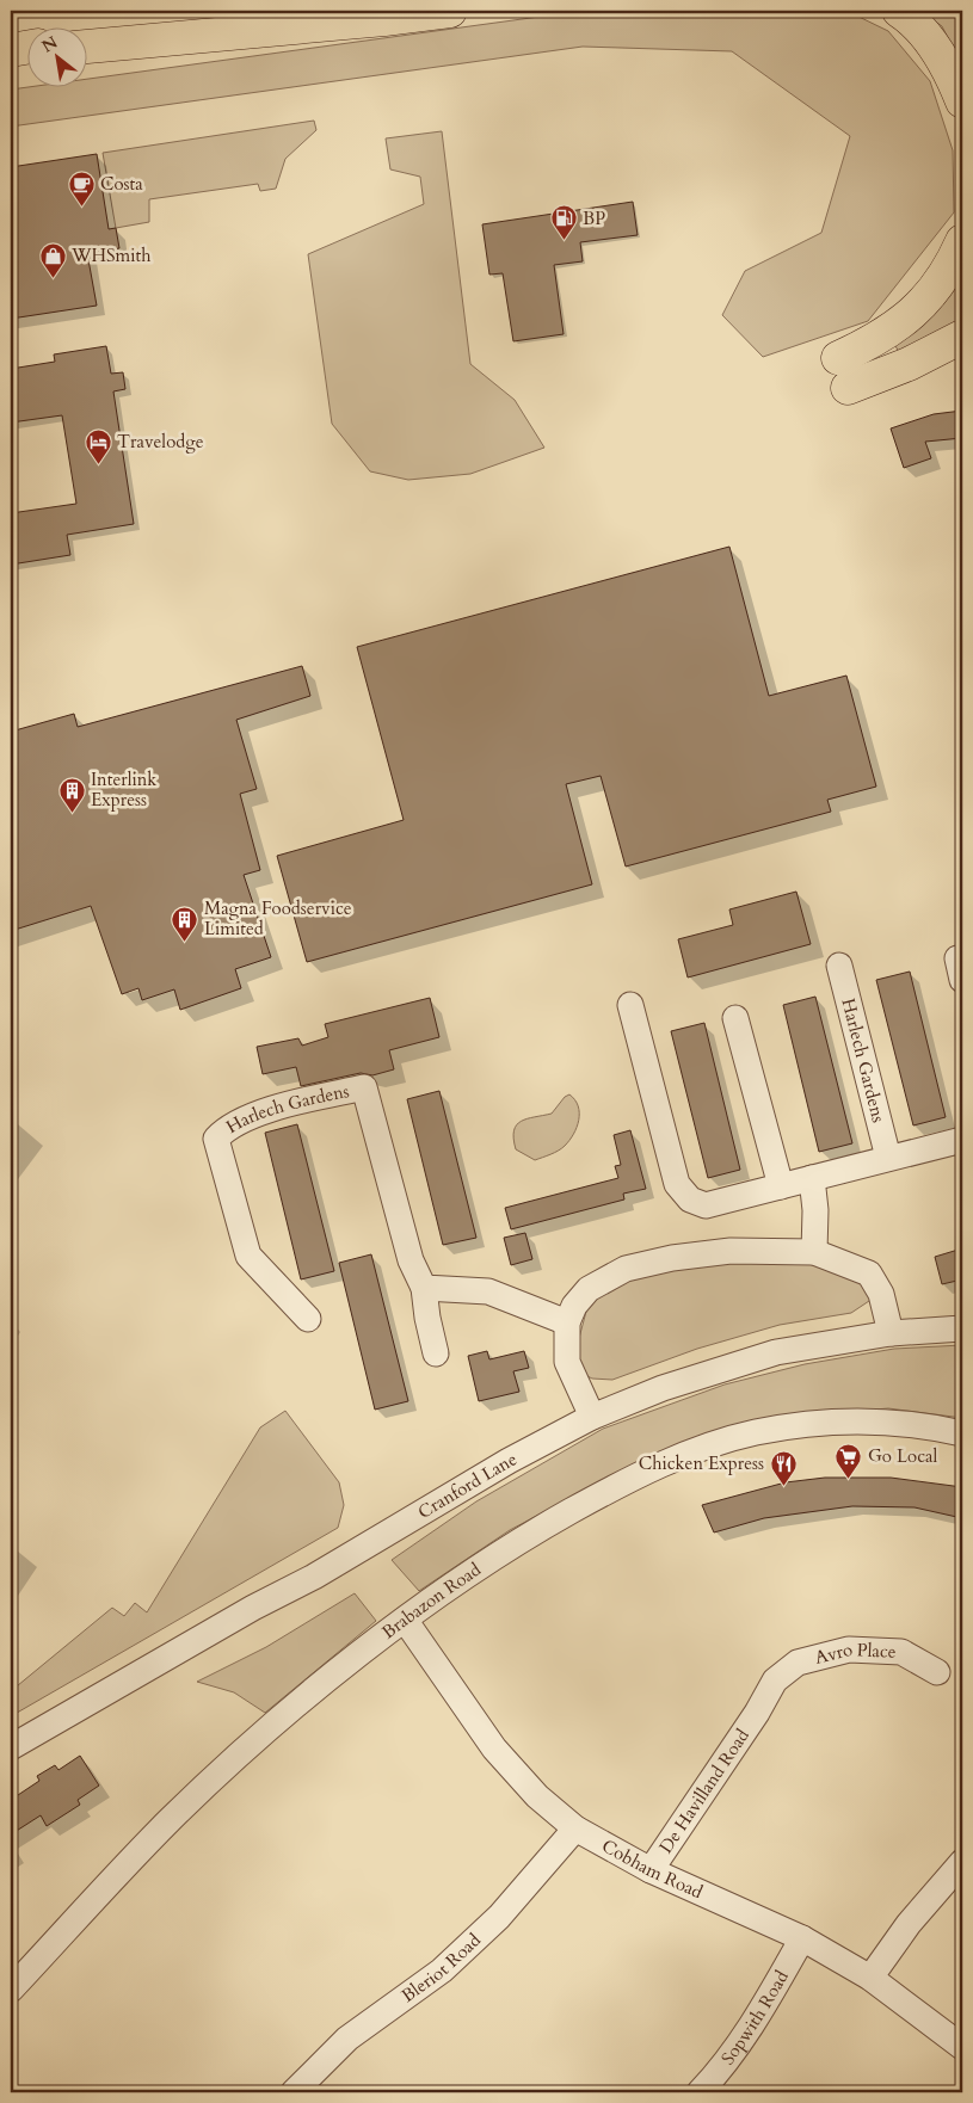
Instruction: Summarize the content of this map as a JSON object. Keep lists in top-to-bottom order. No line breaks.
{"streets":{"street":["Harlech Gardens","Cranford Lane","Brabazon Road","Avro Place","De Havilland Road","Cobham Road","Bleriot Road","Sopwith Road"]},"crossings":[["Brabazon Road","Cobham Road"],["Avro Place","De Havilland Road"],["De Havilland Road","Cobham Road"],["Cobham Road","Bleriot Road"],["Cobham Road","Sopwith Road"]],"places":{"cafe":["Costa"],"fuel station":["BP"],"shop":["WHSmith"],"hotel":["Travelodge"],"building":["Interlink Express","Magna Foodservice Limited"],"supermarket":["Go Local"],"restaurant":["Chicken Express"]},"north":"top left"}
